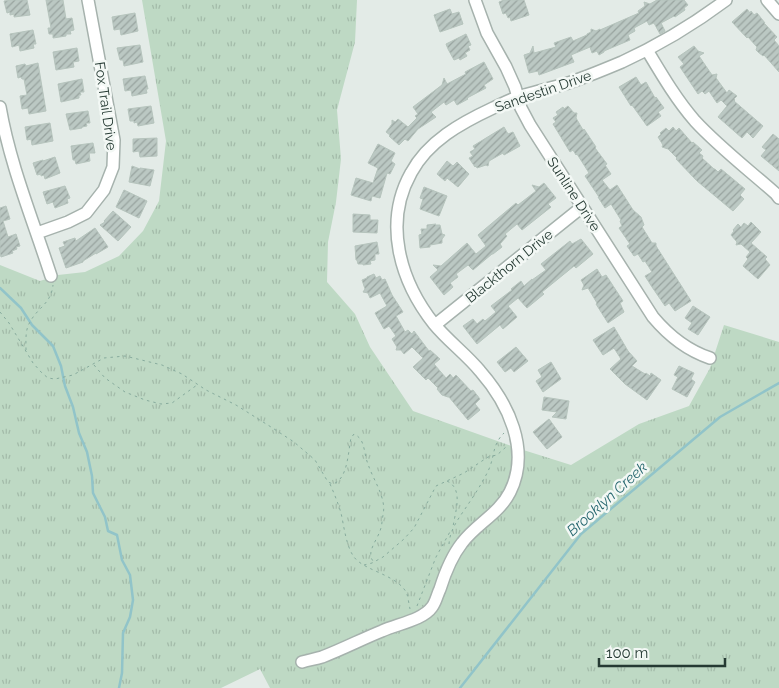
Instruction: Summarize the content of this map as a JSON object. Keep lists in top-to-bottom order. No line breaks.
{"streets":{"street":["Sandestin Drive","Fox Trail Drive","Sunline Drive","Blackthorn Drive"]},"crossings":[["Sandestin Drive","Sunline Drive"],["Sandestin Drive","Blackthorn Drive"],["Sunline Drive","Blackthorn Drive"]],"water":["Brooklyn Creek"],"scale_bar":"100 m"}
